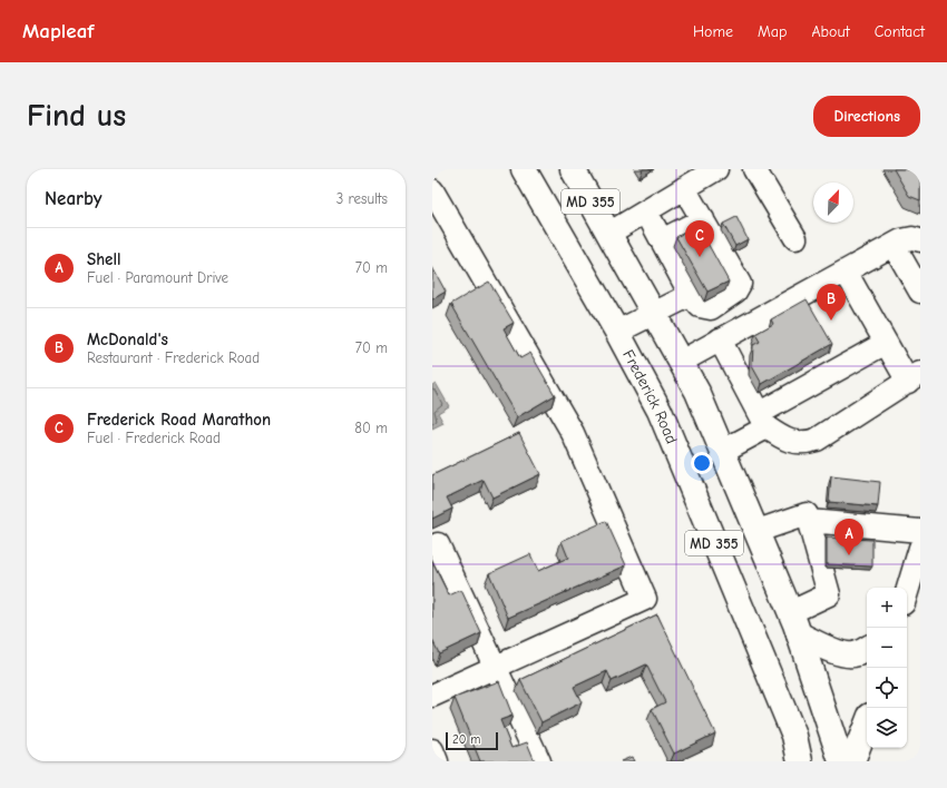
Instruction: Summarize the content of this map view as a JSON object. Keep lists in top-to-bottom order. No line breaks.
{"streets":{"main road":["MD 355","Frederick Road"]},"scale_bar":"20 m","north":"top right","page":{"header":"Mapleaf","nav":["Home","Map","About","Contact"],"buttons":"Directions","title":"Find us","heading":["Nearby","3 results"],"pins":["C","B","A"],"list":[{"mark":"A","name":"Shell","note":"Fuel · Paramount Drive","value":"70 m"},{"mark":"B","name":"McDonald's","note":"Restaurant · Frederick Road","value":"70 m"},{"mark":"C","name":"Frederick Road Marathon","note":"Fuel · Frederick Road","value":"80 m"}],"map_buttons":["+","−"],"scale":"20 m"}}
